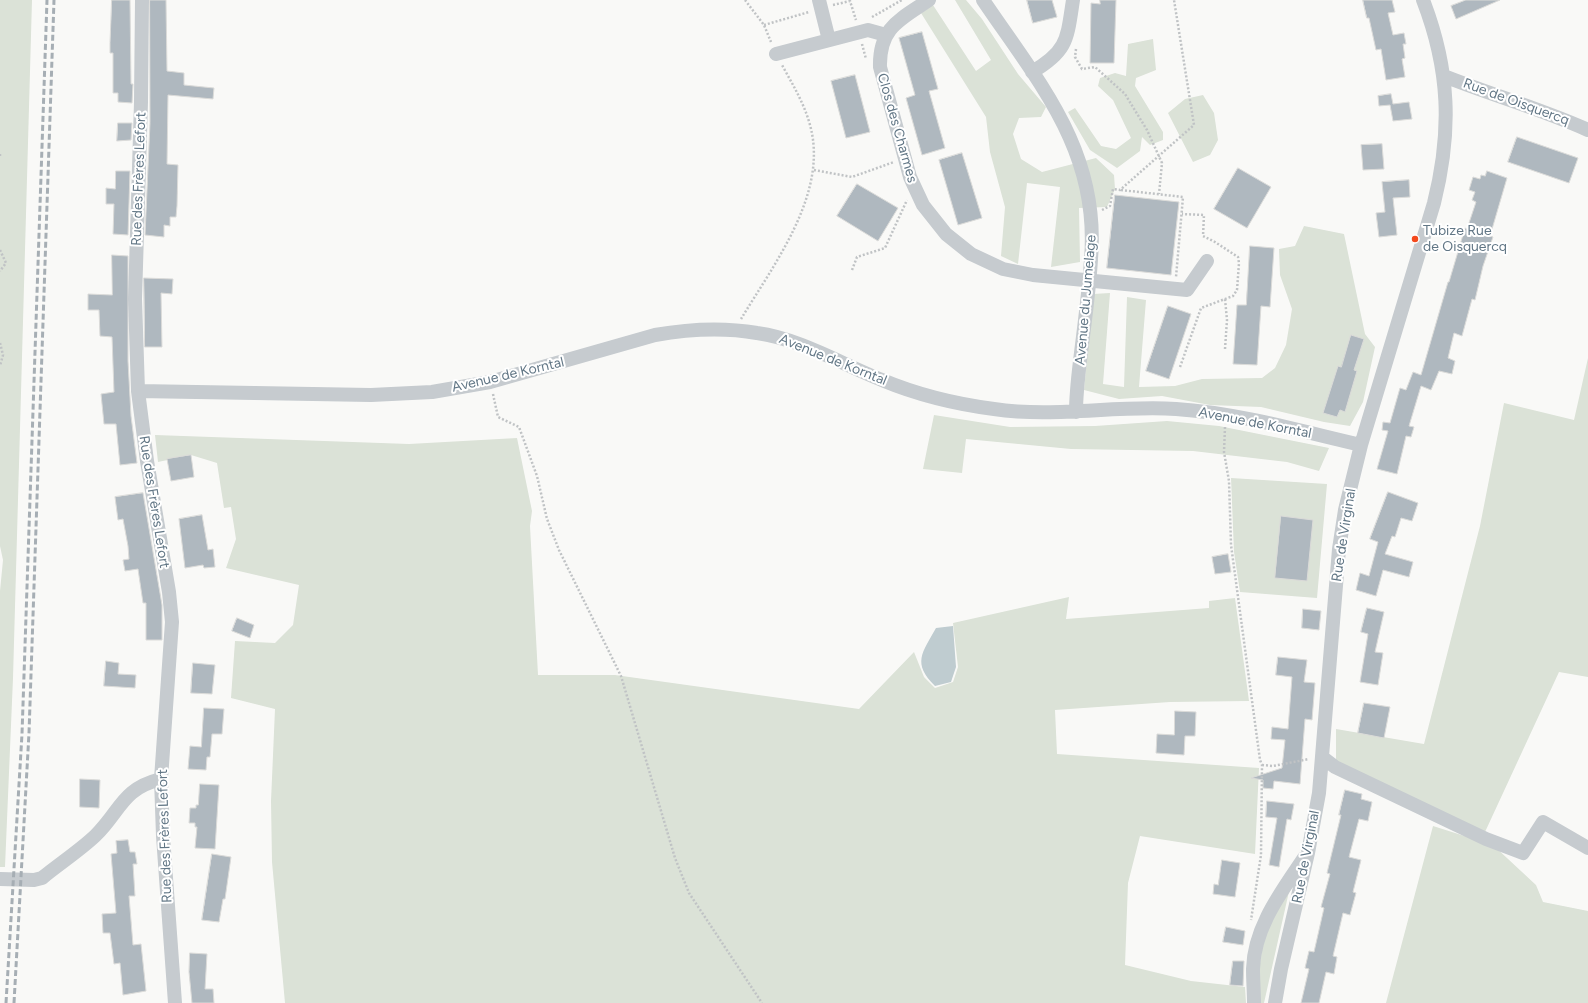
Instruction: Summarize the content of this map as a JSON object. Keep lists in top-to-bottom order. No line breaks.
{"streets":{"street":["Rue de Oisquercq","Clos des Charmes","Rue des Frères Lefort","Avenue du Jumelage","Avenue de Korntal","Rue de Virginal"]},"crossings":[["Rue de Oisquercq","Rue de Virginal"],["Clos des Charmes","Avenue du Jumelage"],["Rue des Frères Lefort","Avenue de Korntal"],["Avenue du Jumelage","Avenue de Korntal"],["Avenue de Korntal","Rue de Virginal"]],"places":["Tubize Rue de Oisquercq"]}
